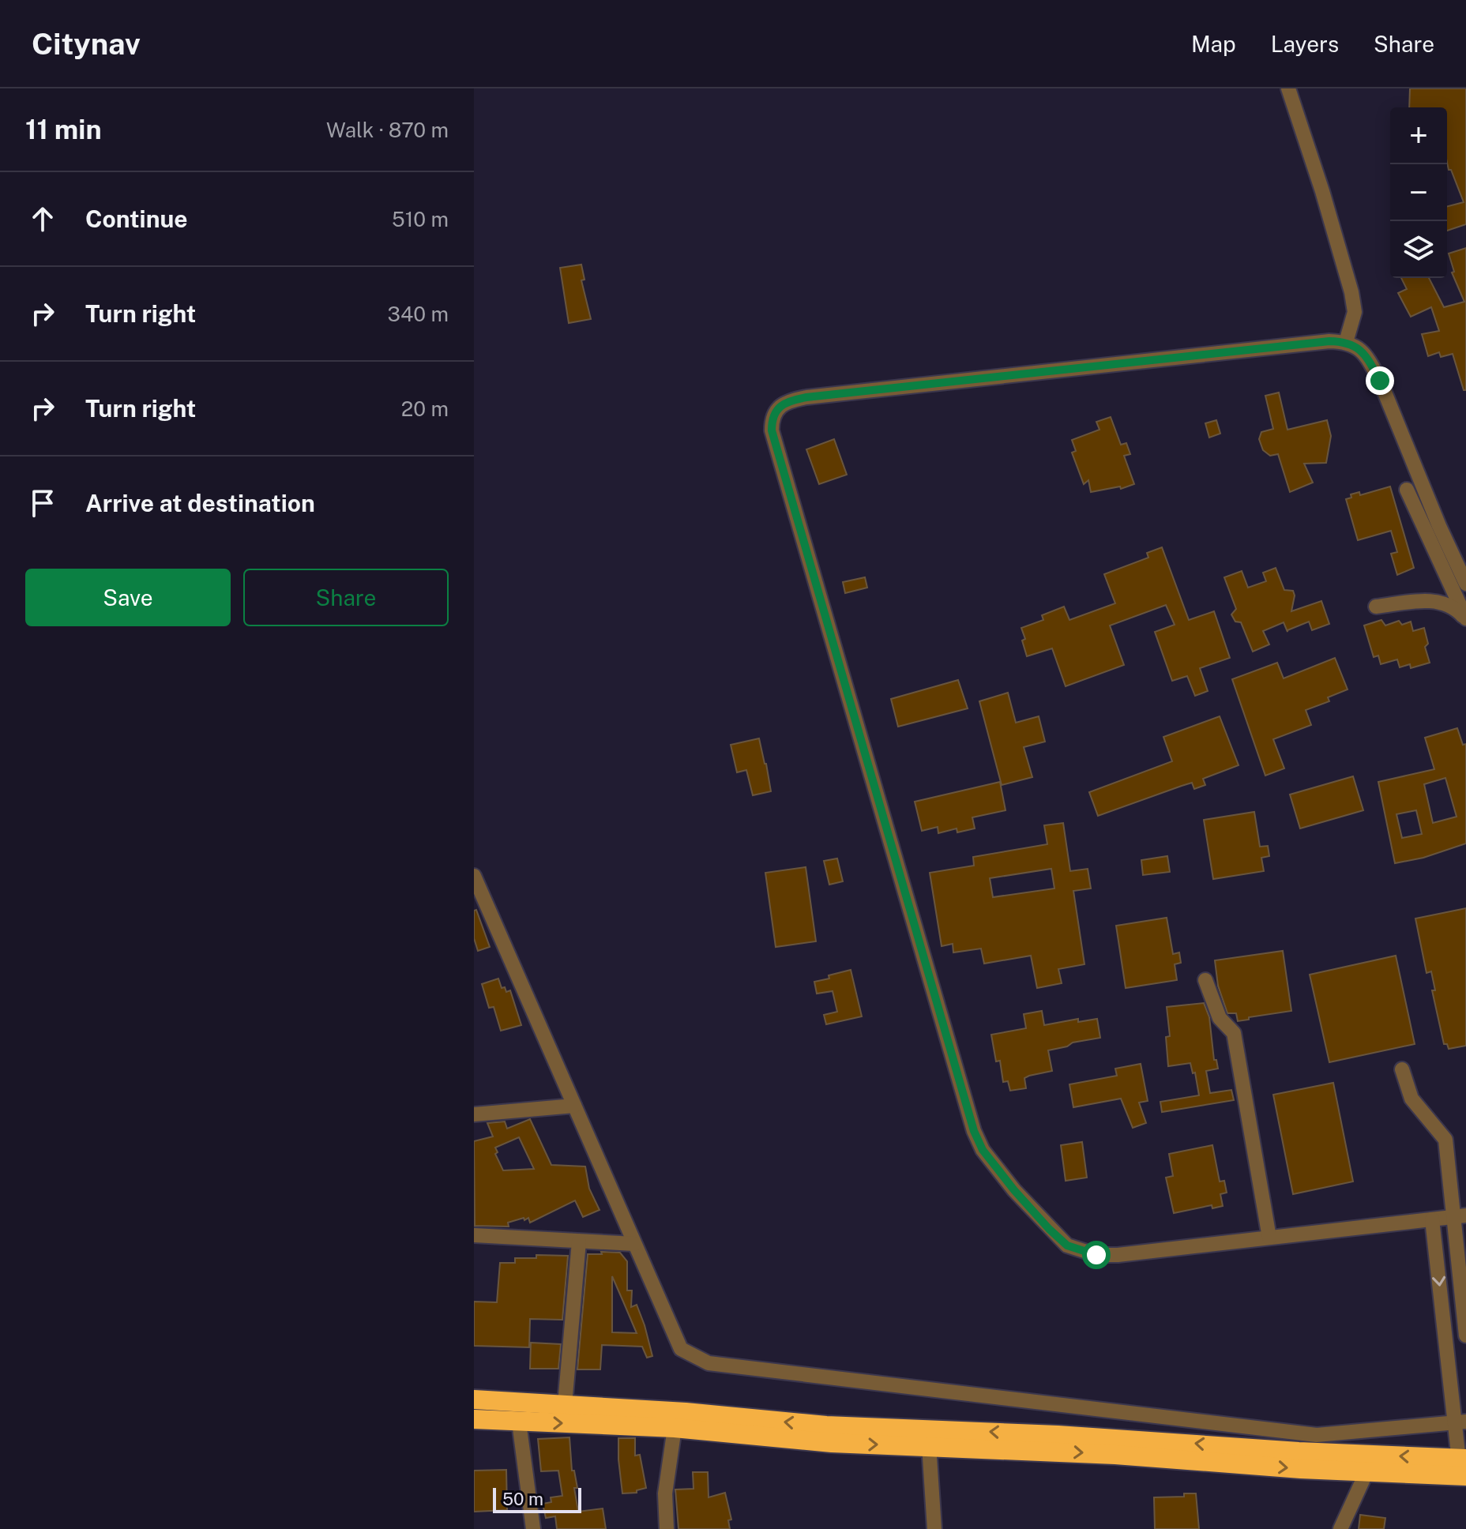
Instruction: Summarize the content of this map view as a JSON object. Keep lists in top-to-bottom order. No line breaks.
{"scale_bar":"50 m","page":{"header":"Citynav","nav":["Map","Layers","Share"],"heading":["11 min","Walk · 870 m"],"map_buttons":["+","−"],"list":[["Continue","510 m"],["Turn right","340 m"],["Turn right","20 m"],"Arrive at destination"],"buttons":["Save","Share"],"scale":"50 m"}}
